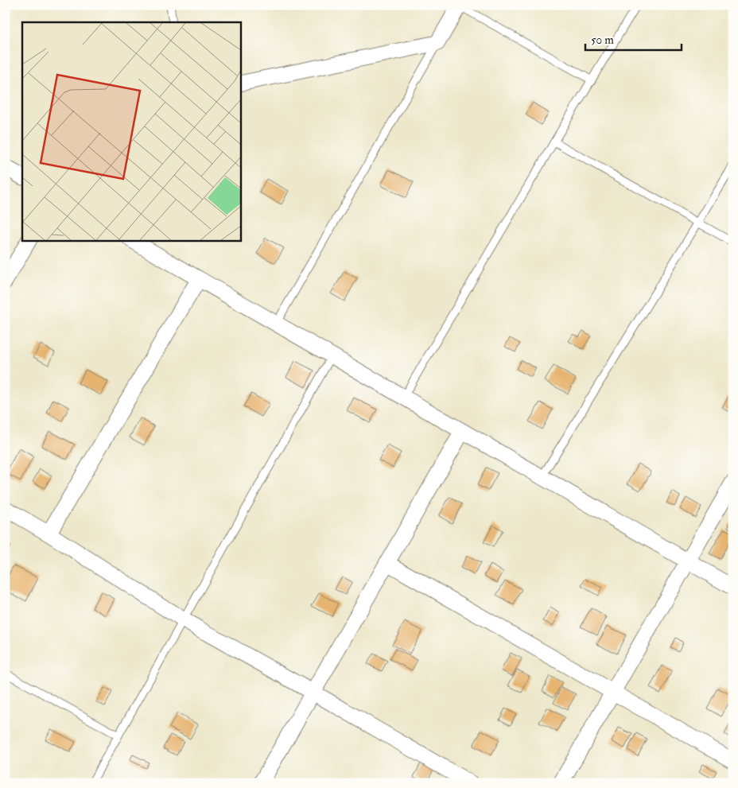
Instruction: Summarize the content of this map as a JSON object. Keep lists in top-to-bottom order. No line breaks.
{"scale_bar":"50 m"}
